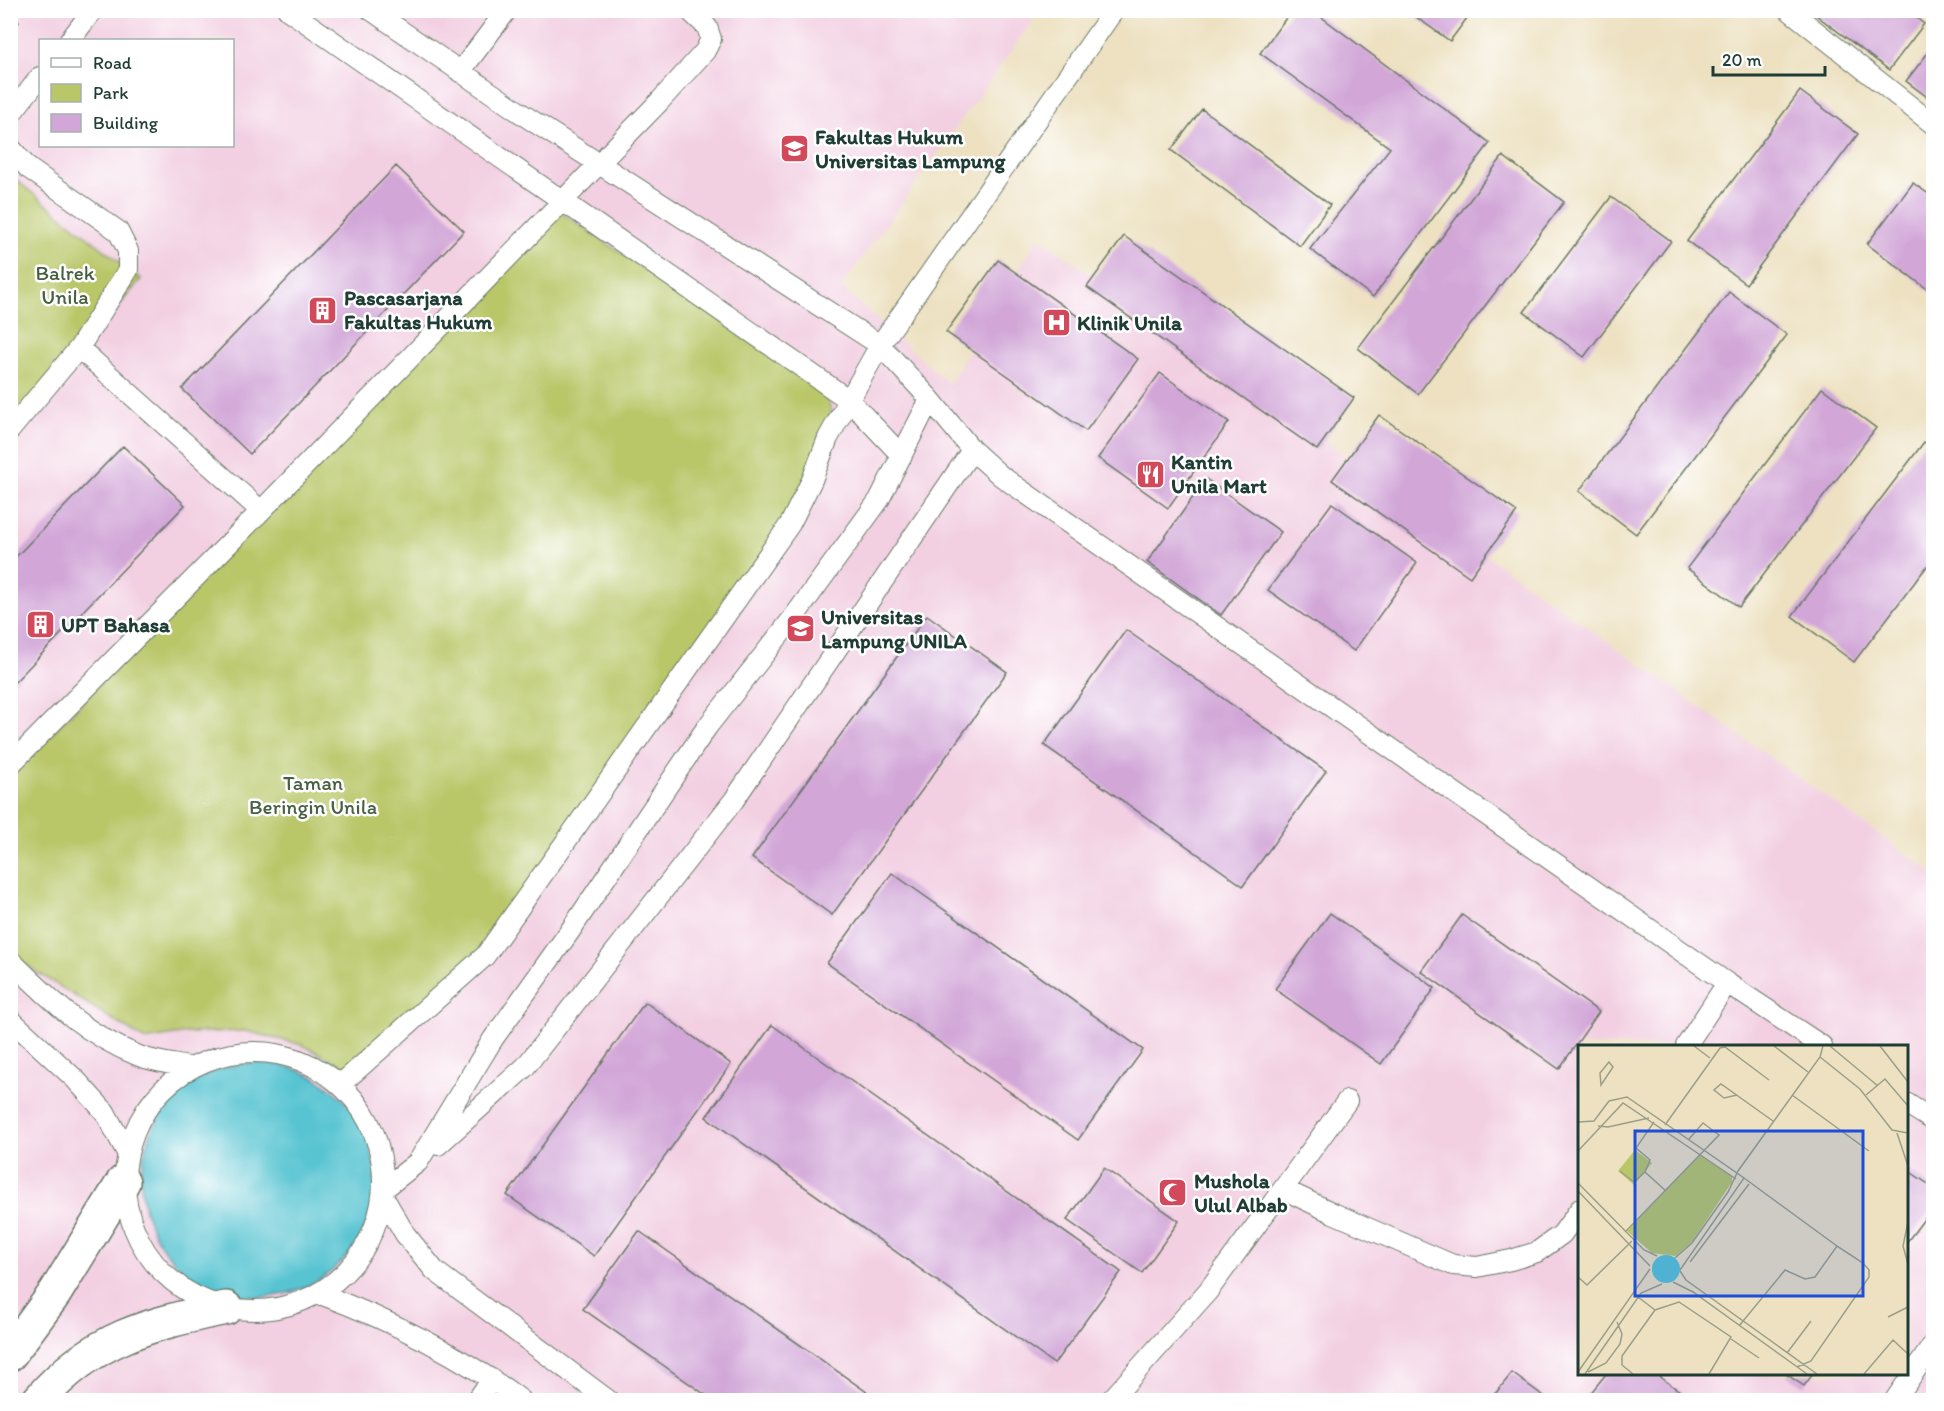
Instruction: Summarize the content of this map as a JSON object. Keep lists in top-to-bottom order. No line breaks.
{"parks":["Balrek Unila","Taman Beringin Unila"],"places":{"school or university":["Fakultas Hukum Universitas Lampung","Universitas Lampung UNILA"],"building":["Pascasarjana Fakultas Hukum","UPT Bahasa"],"hospital":["Klinik Unila"],"restaurant":["Kantin Unila Mart"],"mosque":["Mushola Ulul Albab"]},"legend":["Road","Park","Building"],"scale_bar":"20 m"}
